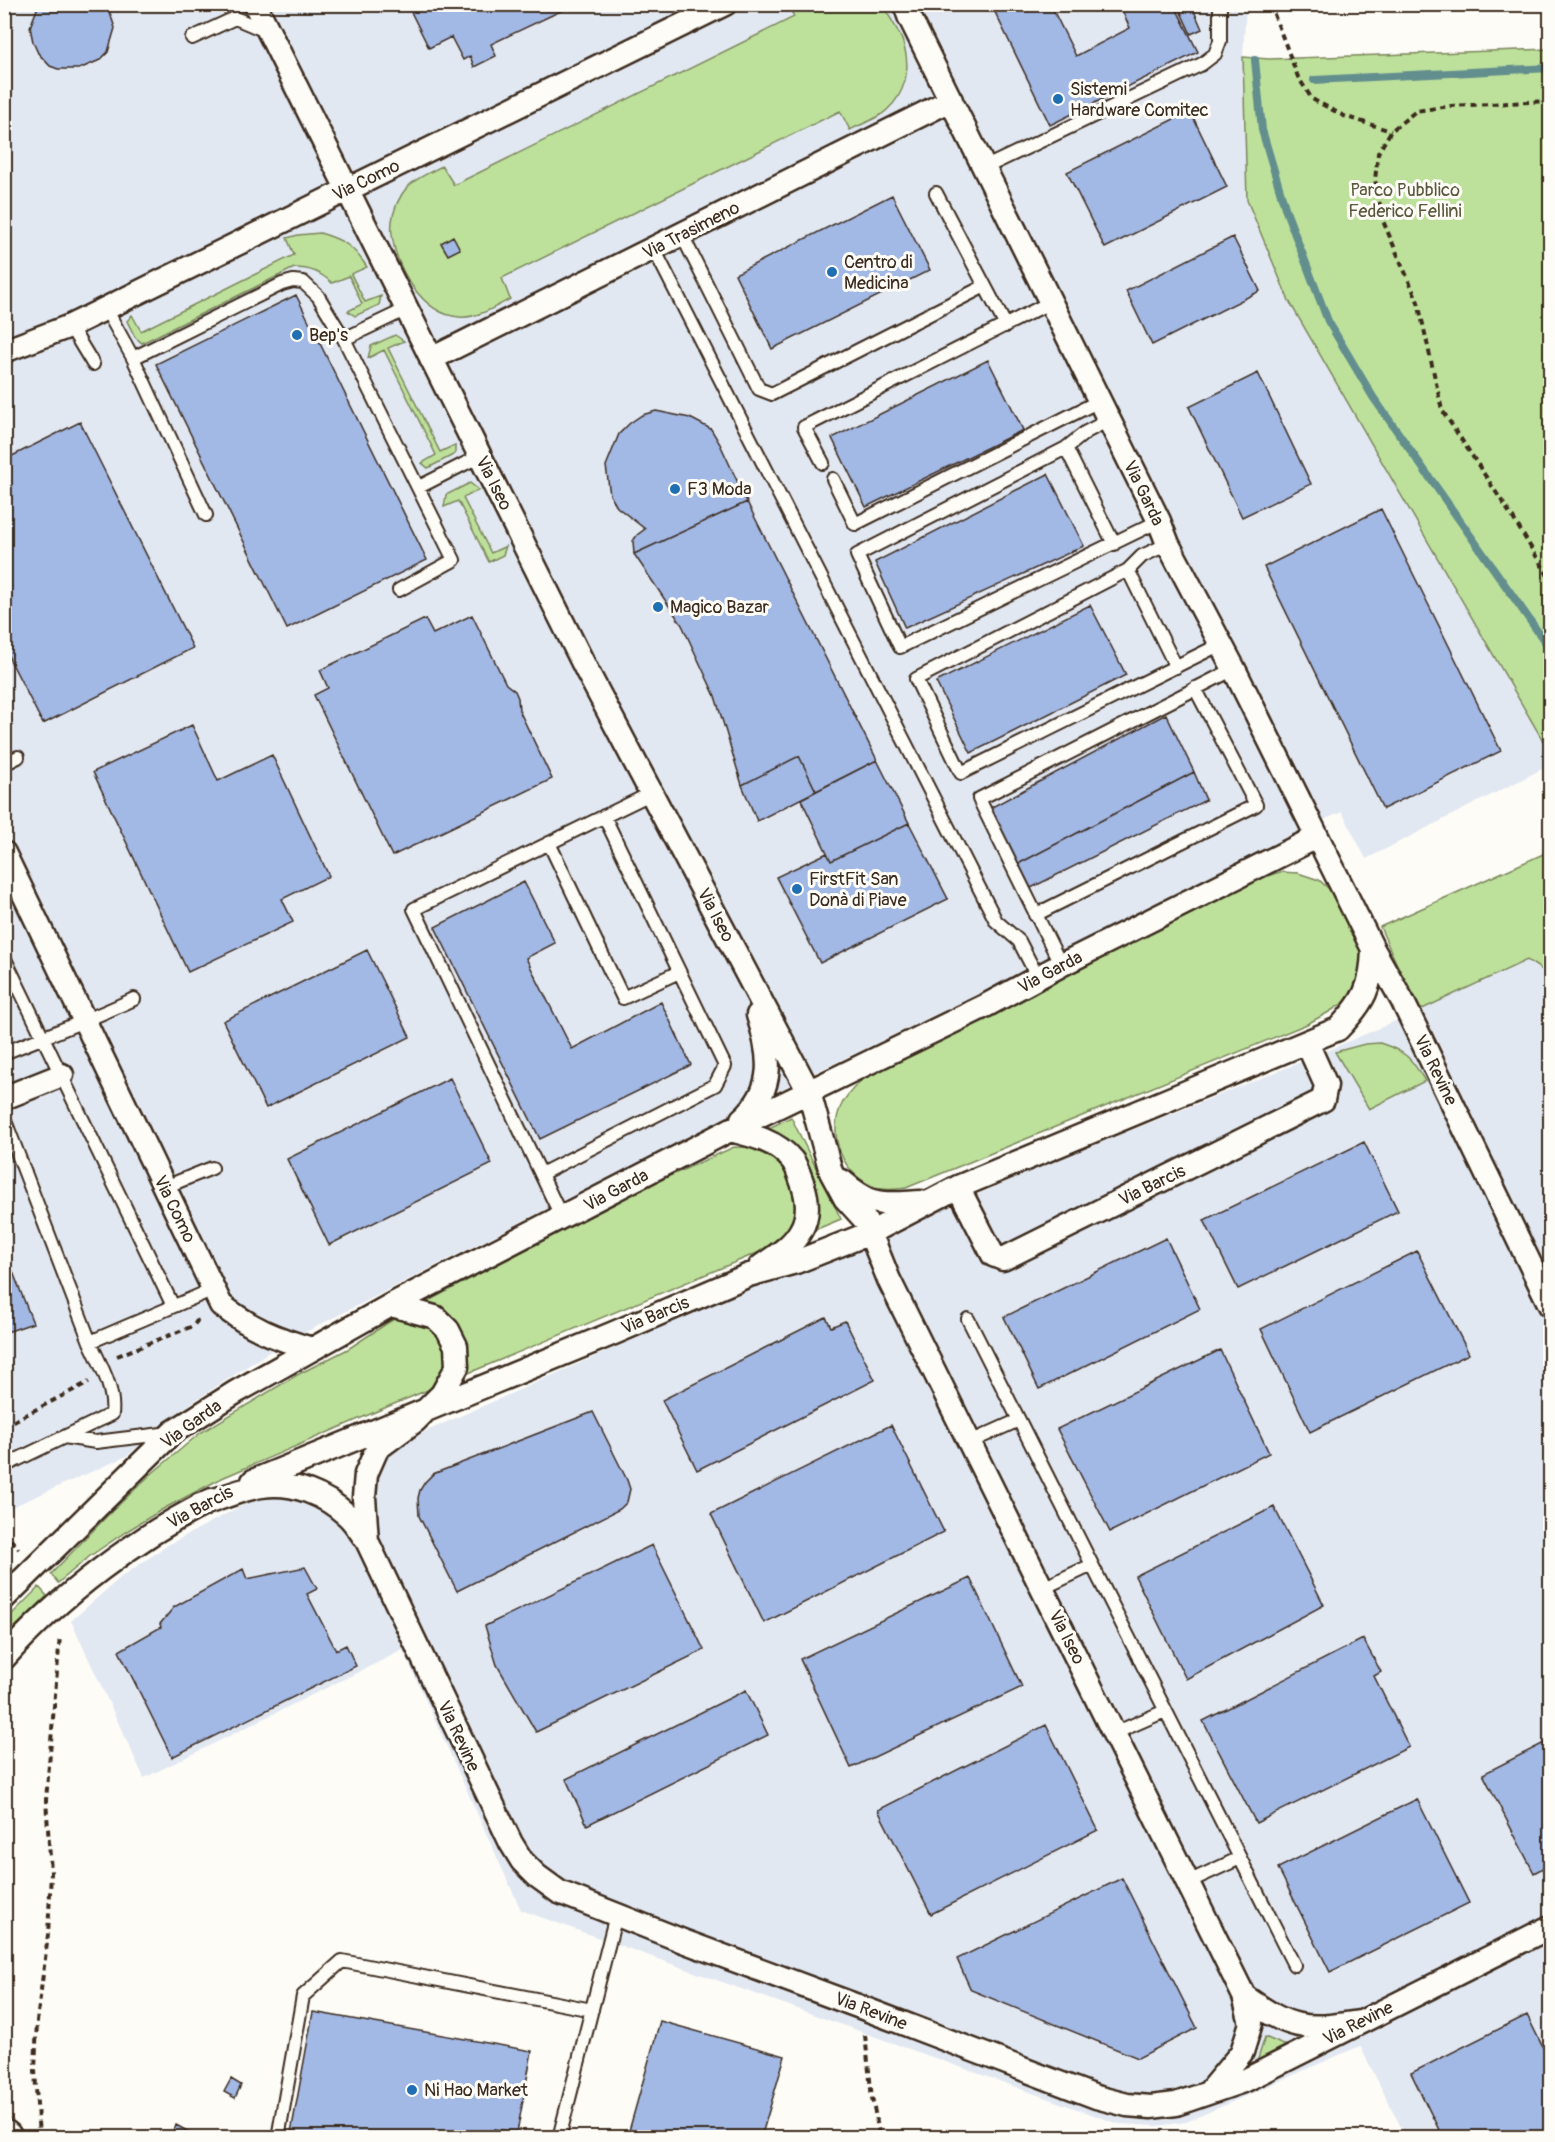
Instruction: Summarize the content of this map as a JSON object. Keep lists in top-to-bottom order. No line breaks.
{"streets":{"street":["Via Como","Via Trasimeno","Via Iseo","Via Garda","Via Revine","Via Barcis"]},"crossings":[["Via Como","Via Iseo"],["Via Como","Via Garda"],["Via Trasimeno","Via Iseo"],["Via Trasimeno","Via Garda"],["Via Iseo","Via Garda"],["Via Iseo","Via Revine"],["Via Iseo","Via Barcis"],["Via Garda","Via Revine"],["Via Garda","Via Barcis"],["Via Revine","Via Barcis"]],"parks":["Parco Pubblico Federico Fellini"],"places":["Sistemi Hardware Comitec","Centro di Medicina","Bep's","F3 Moda","Magico Bazar","FirstFit San Donà di Piave","Ni Hao Market"]}
